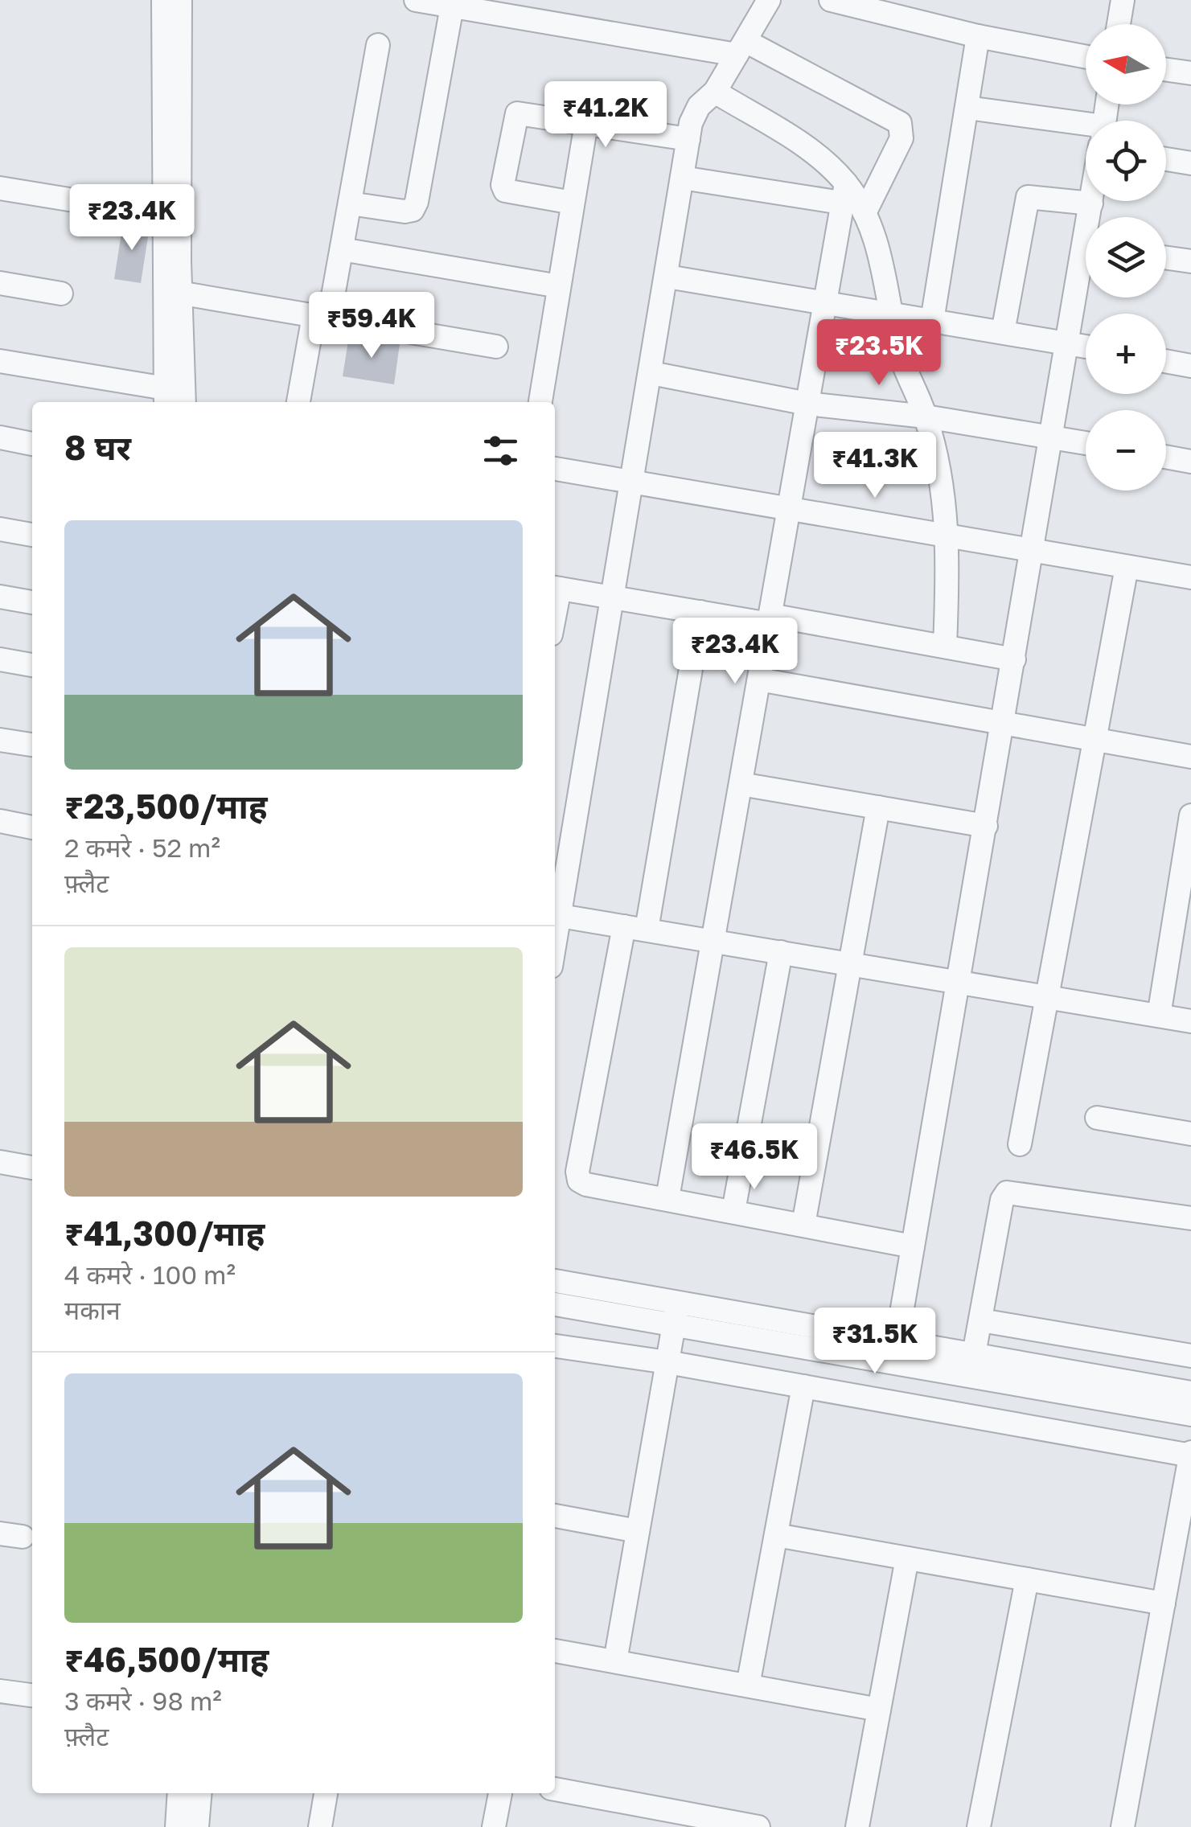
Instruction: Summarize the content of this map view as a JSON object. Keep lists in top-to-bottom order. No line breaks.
{"north":"left","page":{"map_buttons":["+","−"],"price":["₹41.2K","₹23.4K","₹59.4K","₹23.5K","₹41.3K","₹23.4K","₹46.5K","₹31.5K"],"heading":"8 घर","list":[{"name":"₹23,500/माह","note":"2 कमरे · 52 m² · फ़्लैट"},{"name":"₹41,300/माह","note":"4 कमरे · 100 m² · मकान"},{"name":"₹46,500/माह","note":"3 कमरे · 98 m² · फ़्लैट"}]}}
